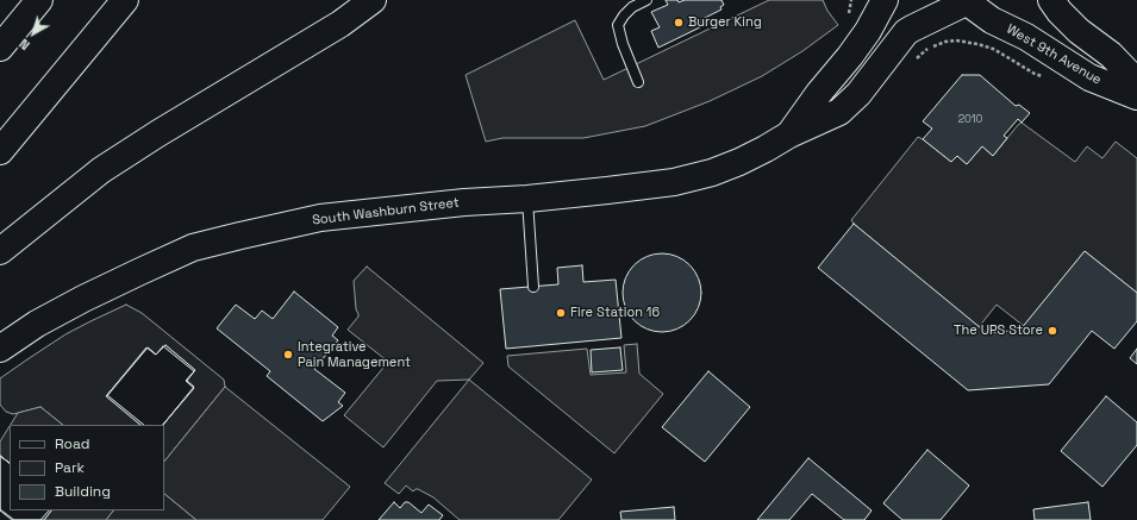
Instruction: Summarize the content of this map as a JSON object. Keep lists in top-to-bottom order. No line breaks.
{"streets":{"main road":["West 9th Avenue","South Washburn Street"]},"crossings":[["West 9th Avenue","South Washburn Street"]],"places":["Burger King","Fire Station 16","The UPS Store","Integrative Pain Management"],"house_numbers":["2010"],"legend":["Road","Park","Building"],"north":"bottom left"}
